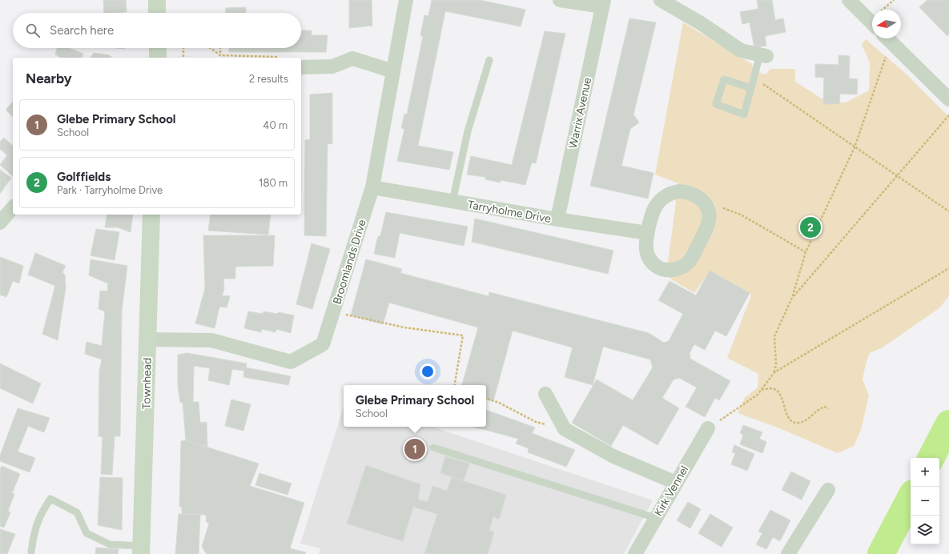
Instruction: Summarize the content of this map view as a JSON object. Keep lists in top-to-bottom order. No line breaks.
{"streets":{"main road":["Townhead"],"street":["Warrix Avenue","Tarryholme Drive","Broomlands Drive","Kirk Vennel"]},"crossings":[["Warrix Avenue","Tarryholme Drive"],["Tarryholme Drive","Broomlands Drive"],["Broomlands Drive","Townhead"]],"north":"left","page":{"search":"Search here","heading":["Nearby","2 results"],"list":[{"mark":"1","name":"Glebe Primary School","note":"School","value":"40 m"},{"mark":"2","name":"Golffields","note":"Park · Tarryholme Drive","value":"180 m"}],"pins":["2","1"],"popup":["Glebe Primary School","School"],"map_buttons":["+","−"]}}
